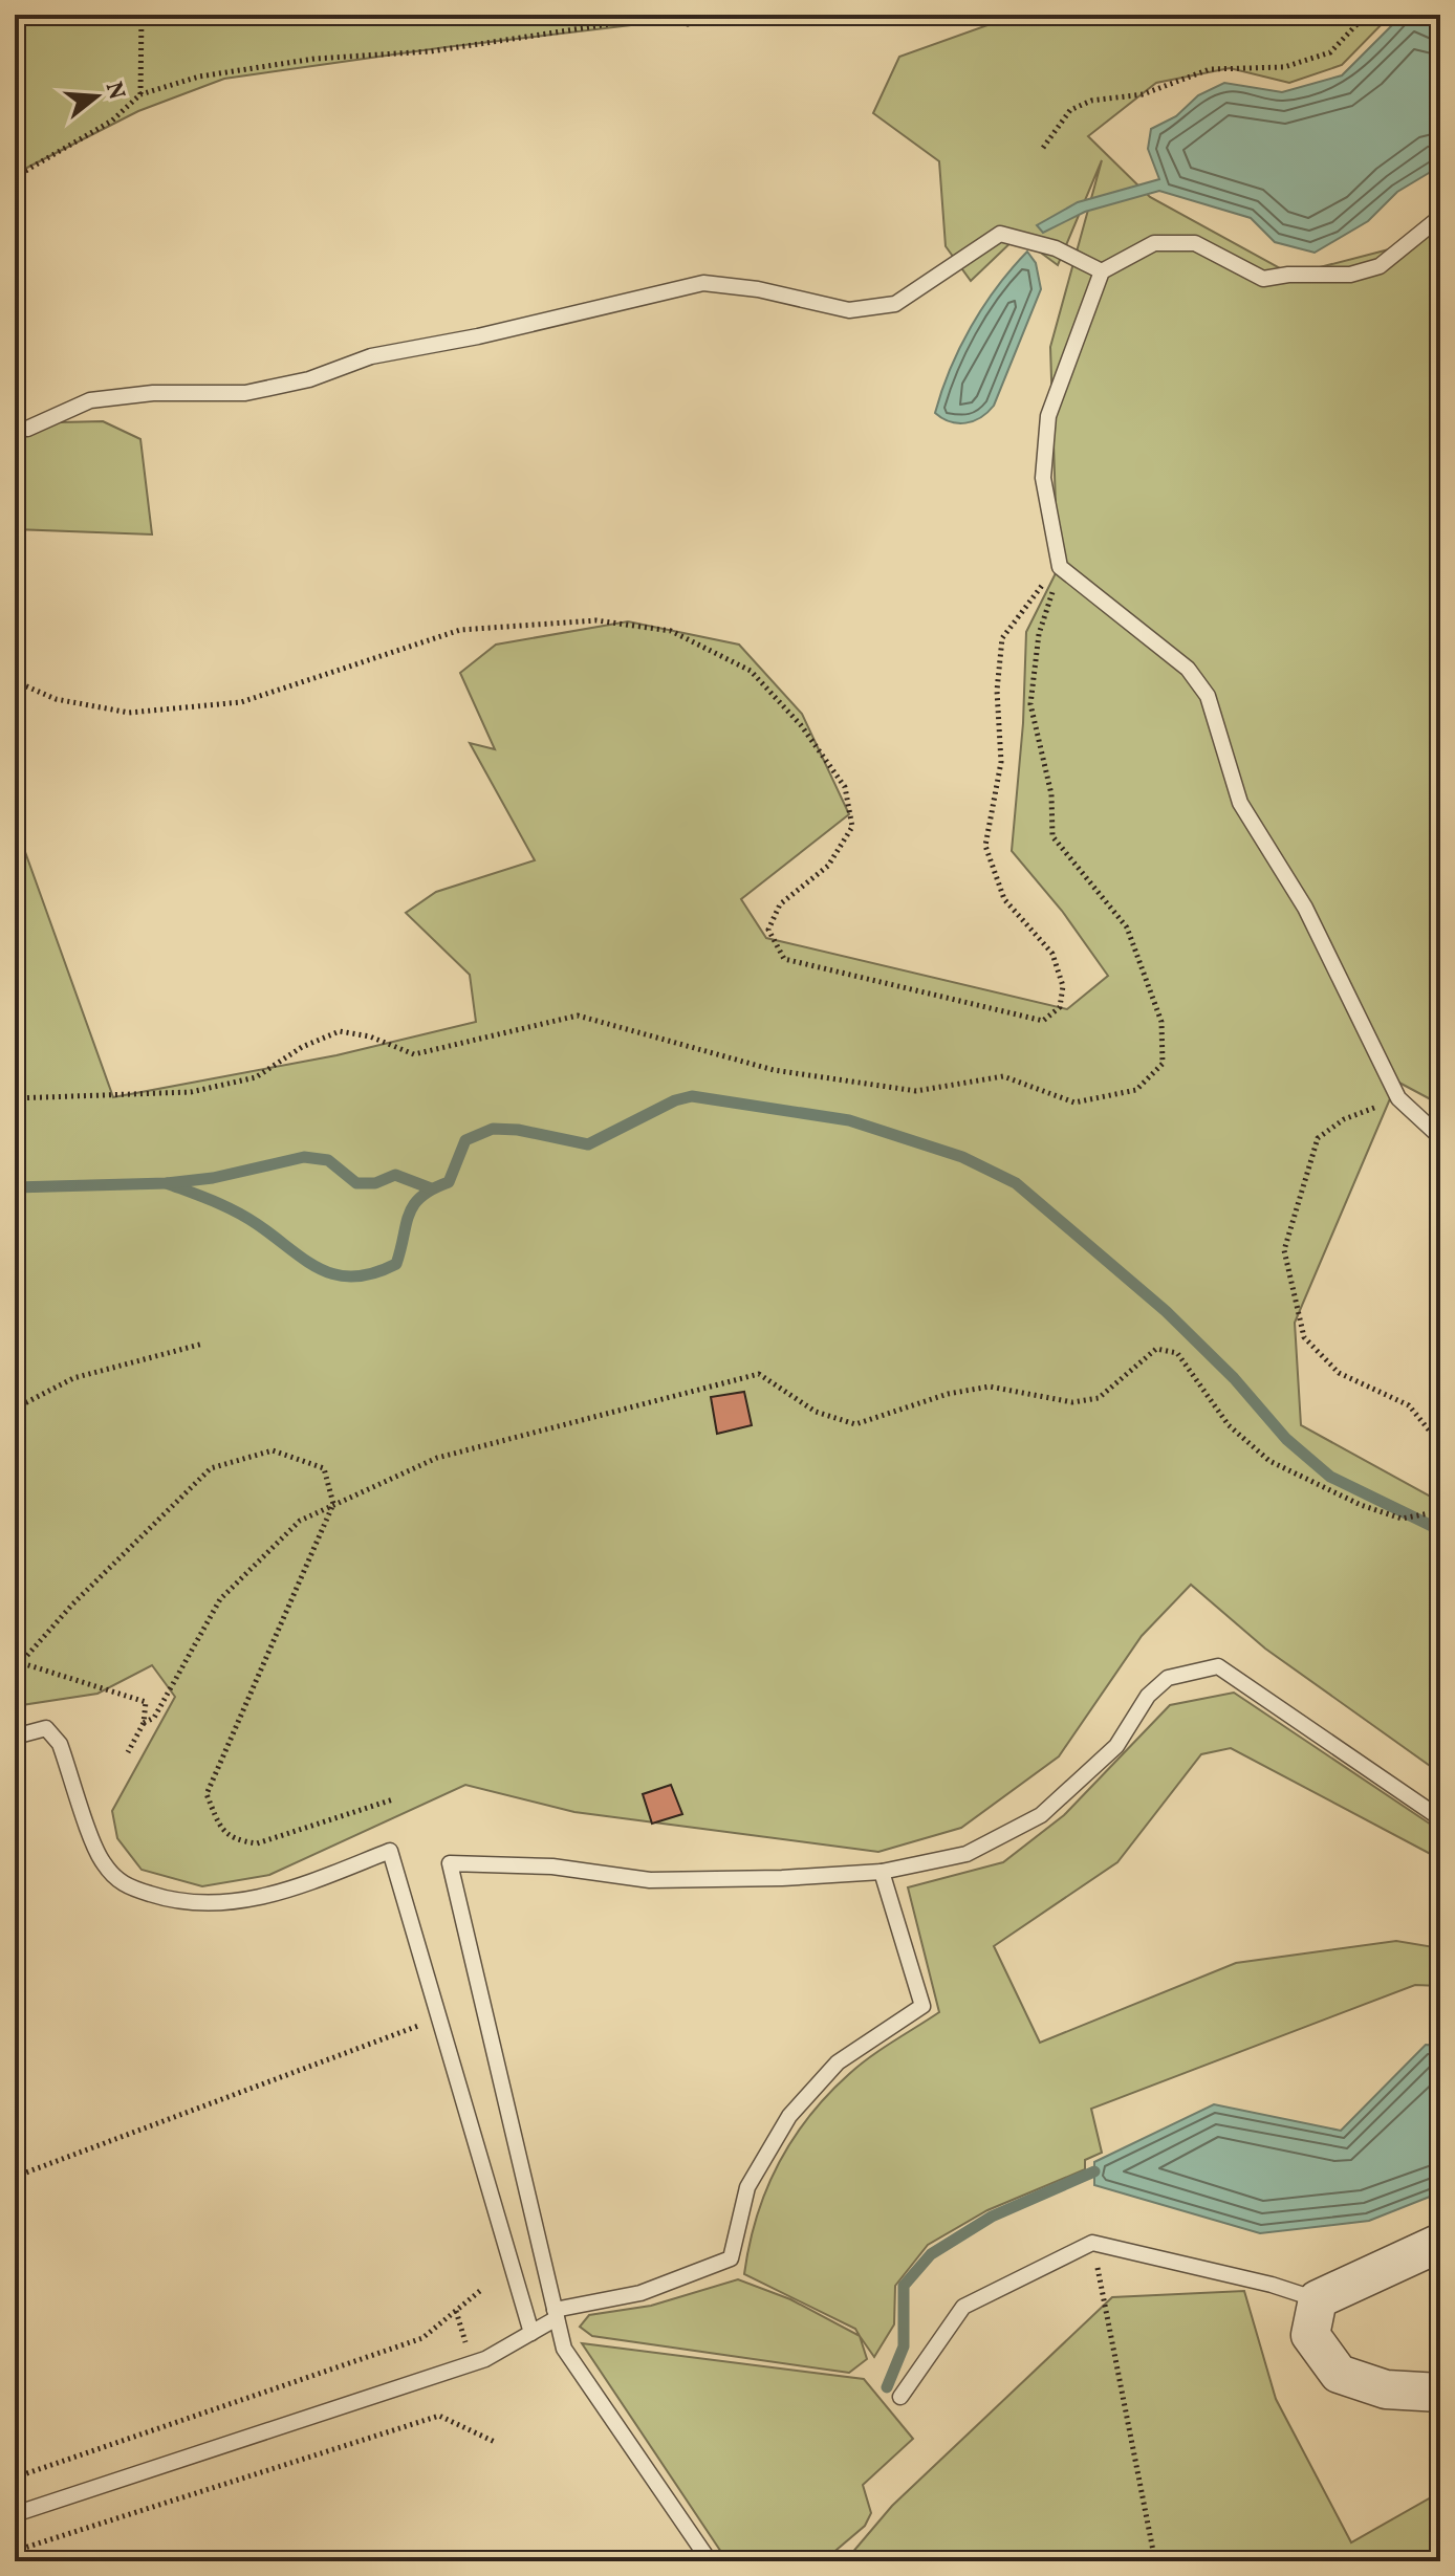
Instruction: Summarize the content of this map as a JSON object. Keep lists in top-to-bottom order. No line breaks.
{"north":"right"}
